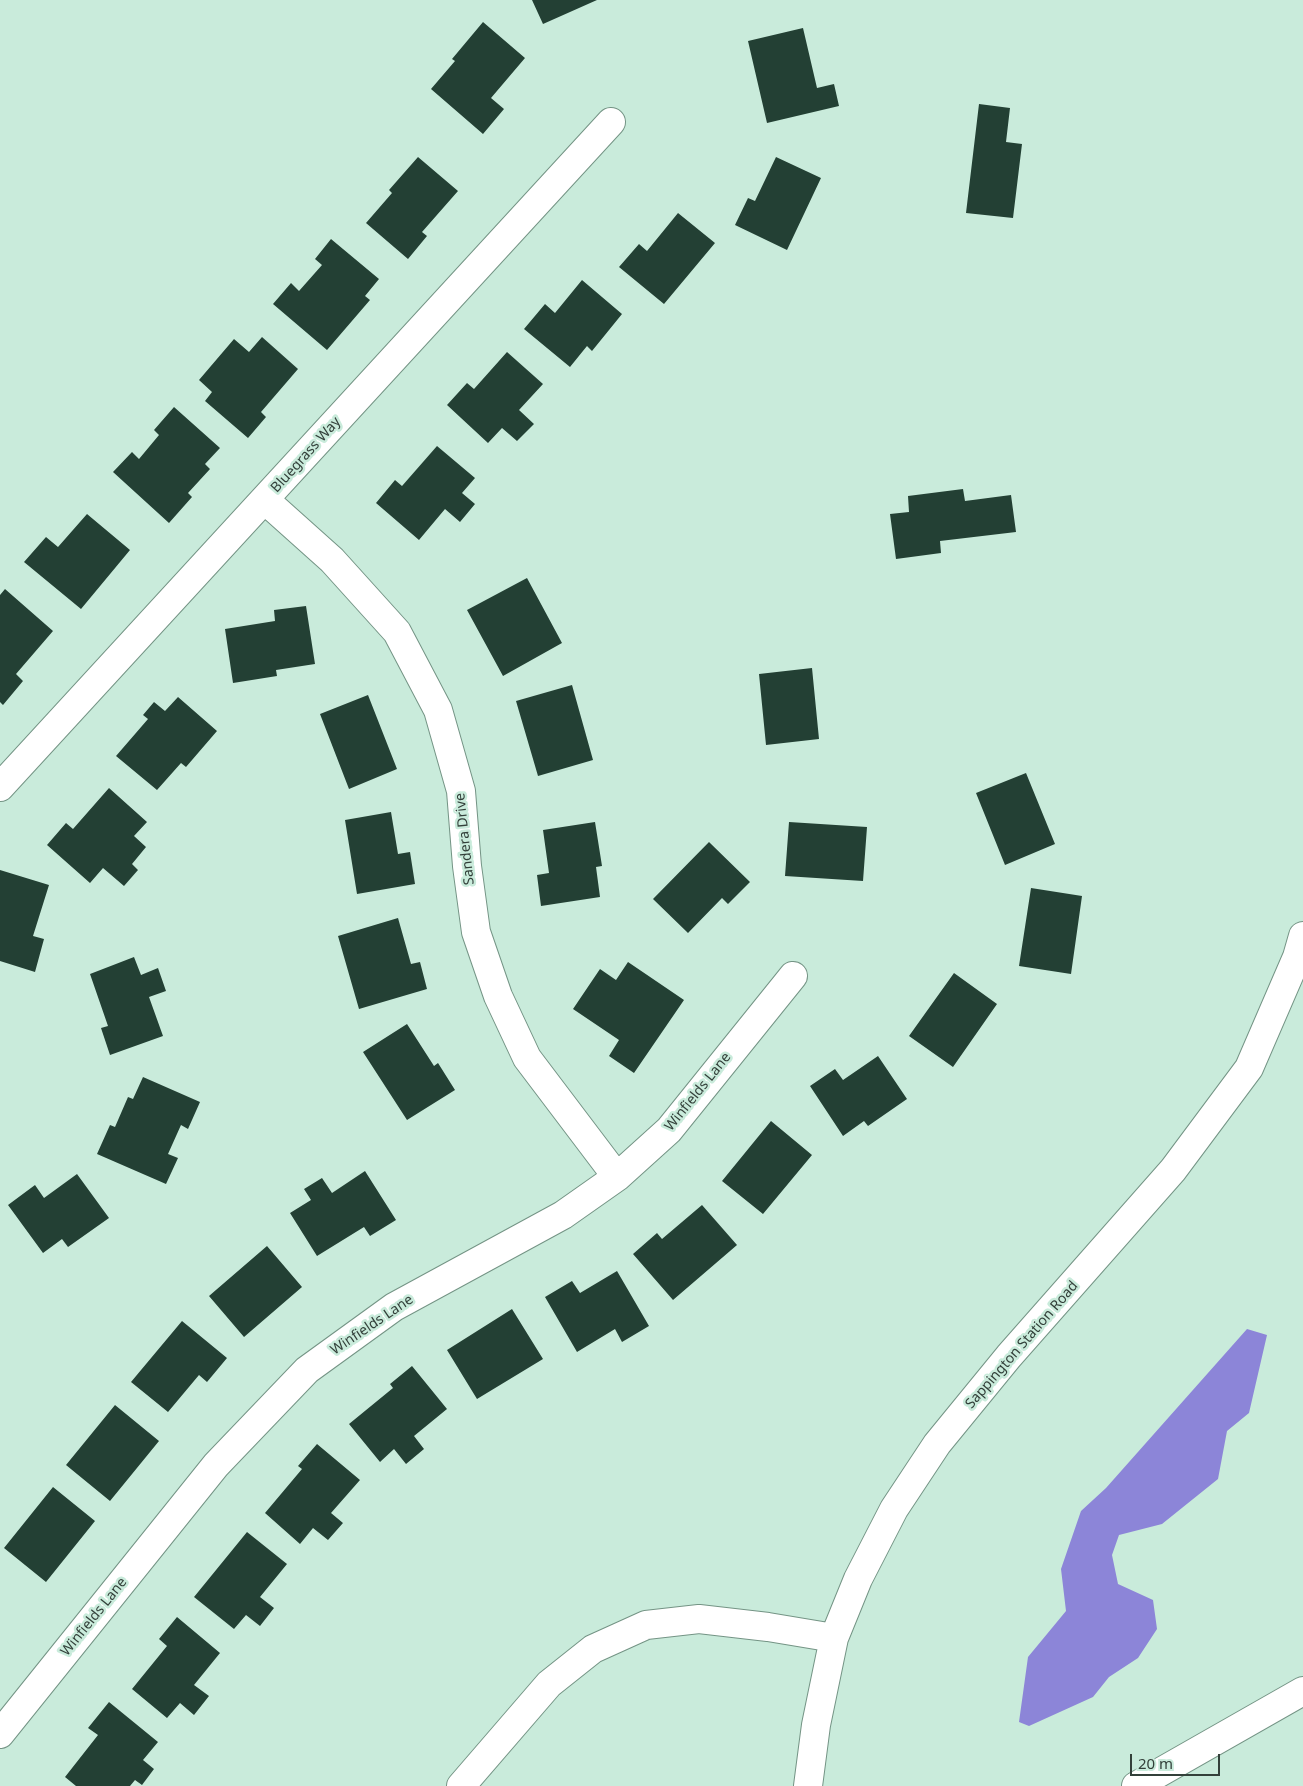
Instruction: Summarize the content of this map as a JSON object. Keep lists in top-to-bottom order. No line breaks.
{"streets":{"main road":["Bluegrass Way","Sandera Drive","Winfields Lane","Sappington Station Road"]},"crossings":[["Bluegrass Way","Sandera Drive"],["Sandera Drive","Winfields Lane"]],"scale_bar":"20 m"}
